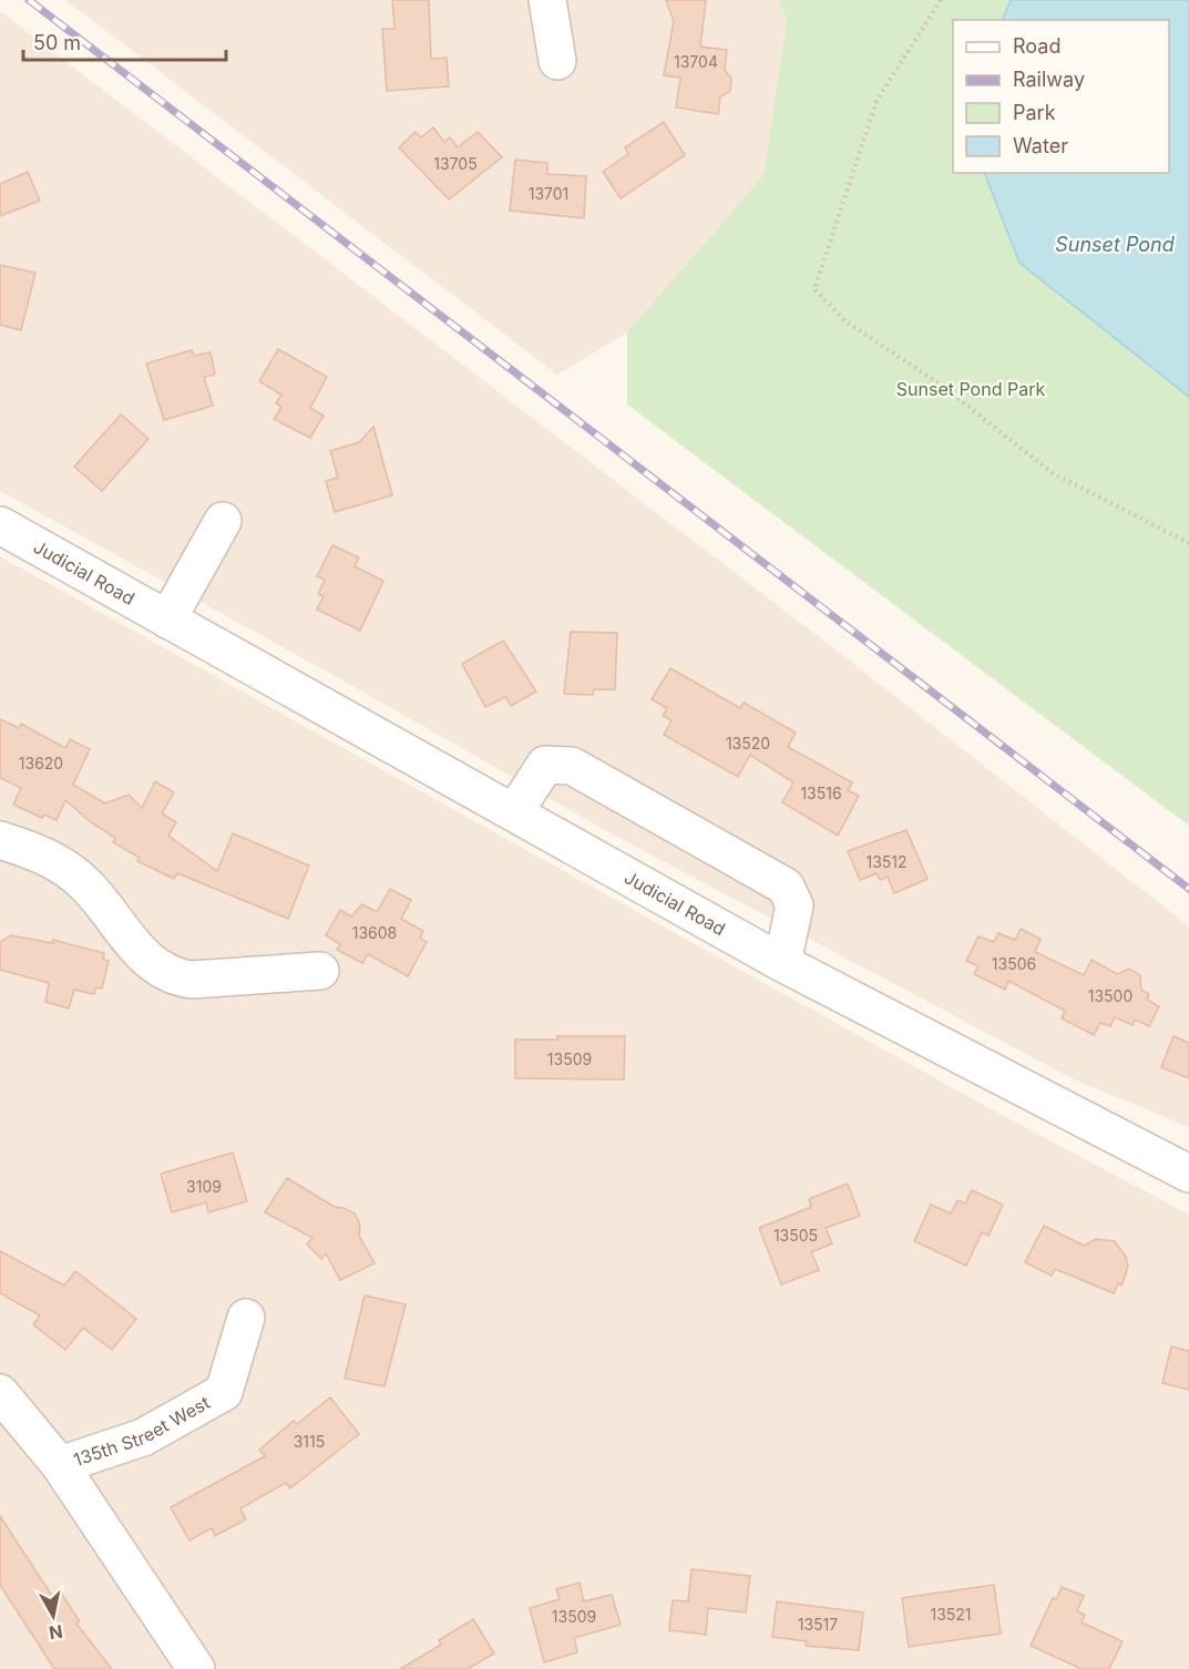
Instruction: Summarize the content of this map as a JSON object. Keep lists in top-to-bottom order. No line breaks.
{"streets":{"street":["Judicial Road","135th Street West"]},"water":["Sunset Pond"],"parks":["Sunset Pond Park"],"house_numbers":["13704","13705","13701","13520","13620","13516","13512","13608","13506","13500","13509","3109","13505","3115","13521","13509","13517"],"legend":["Road","Railway","Park","Water"],"scale_bar":"50 m","north":"bottom"}
